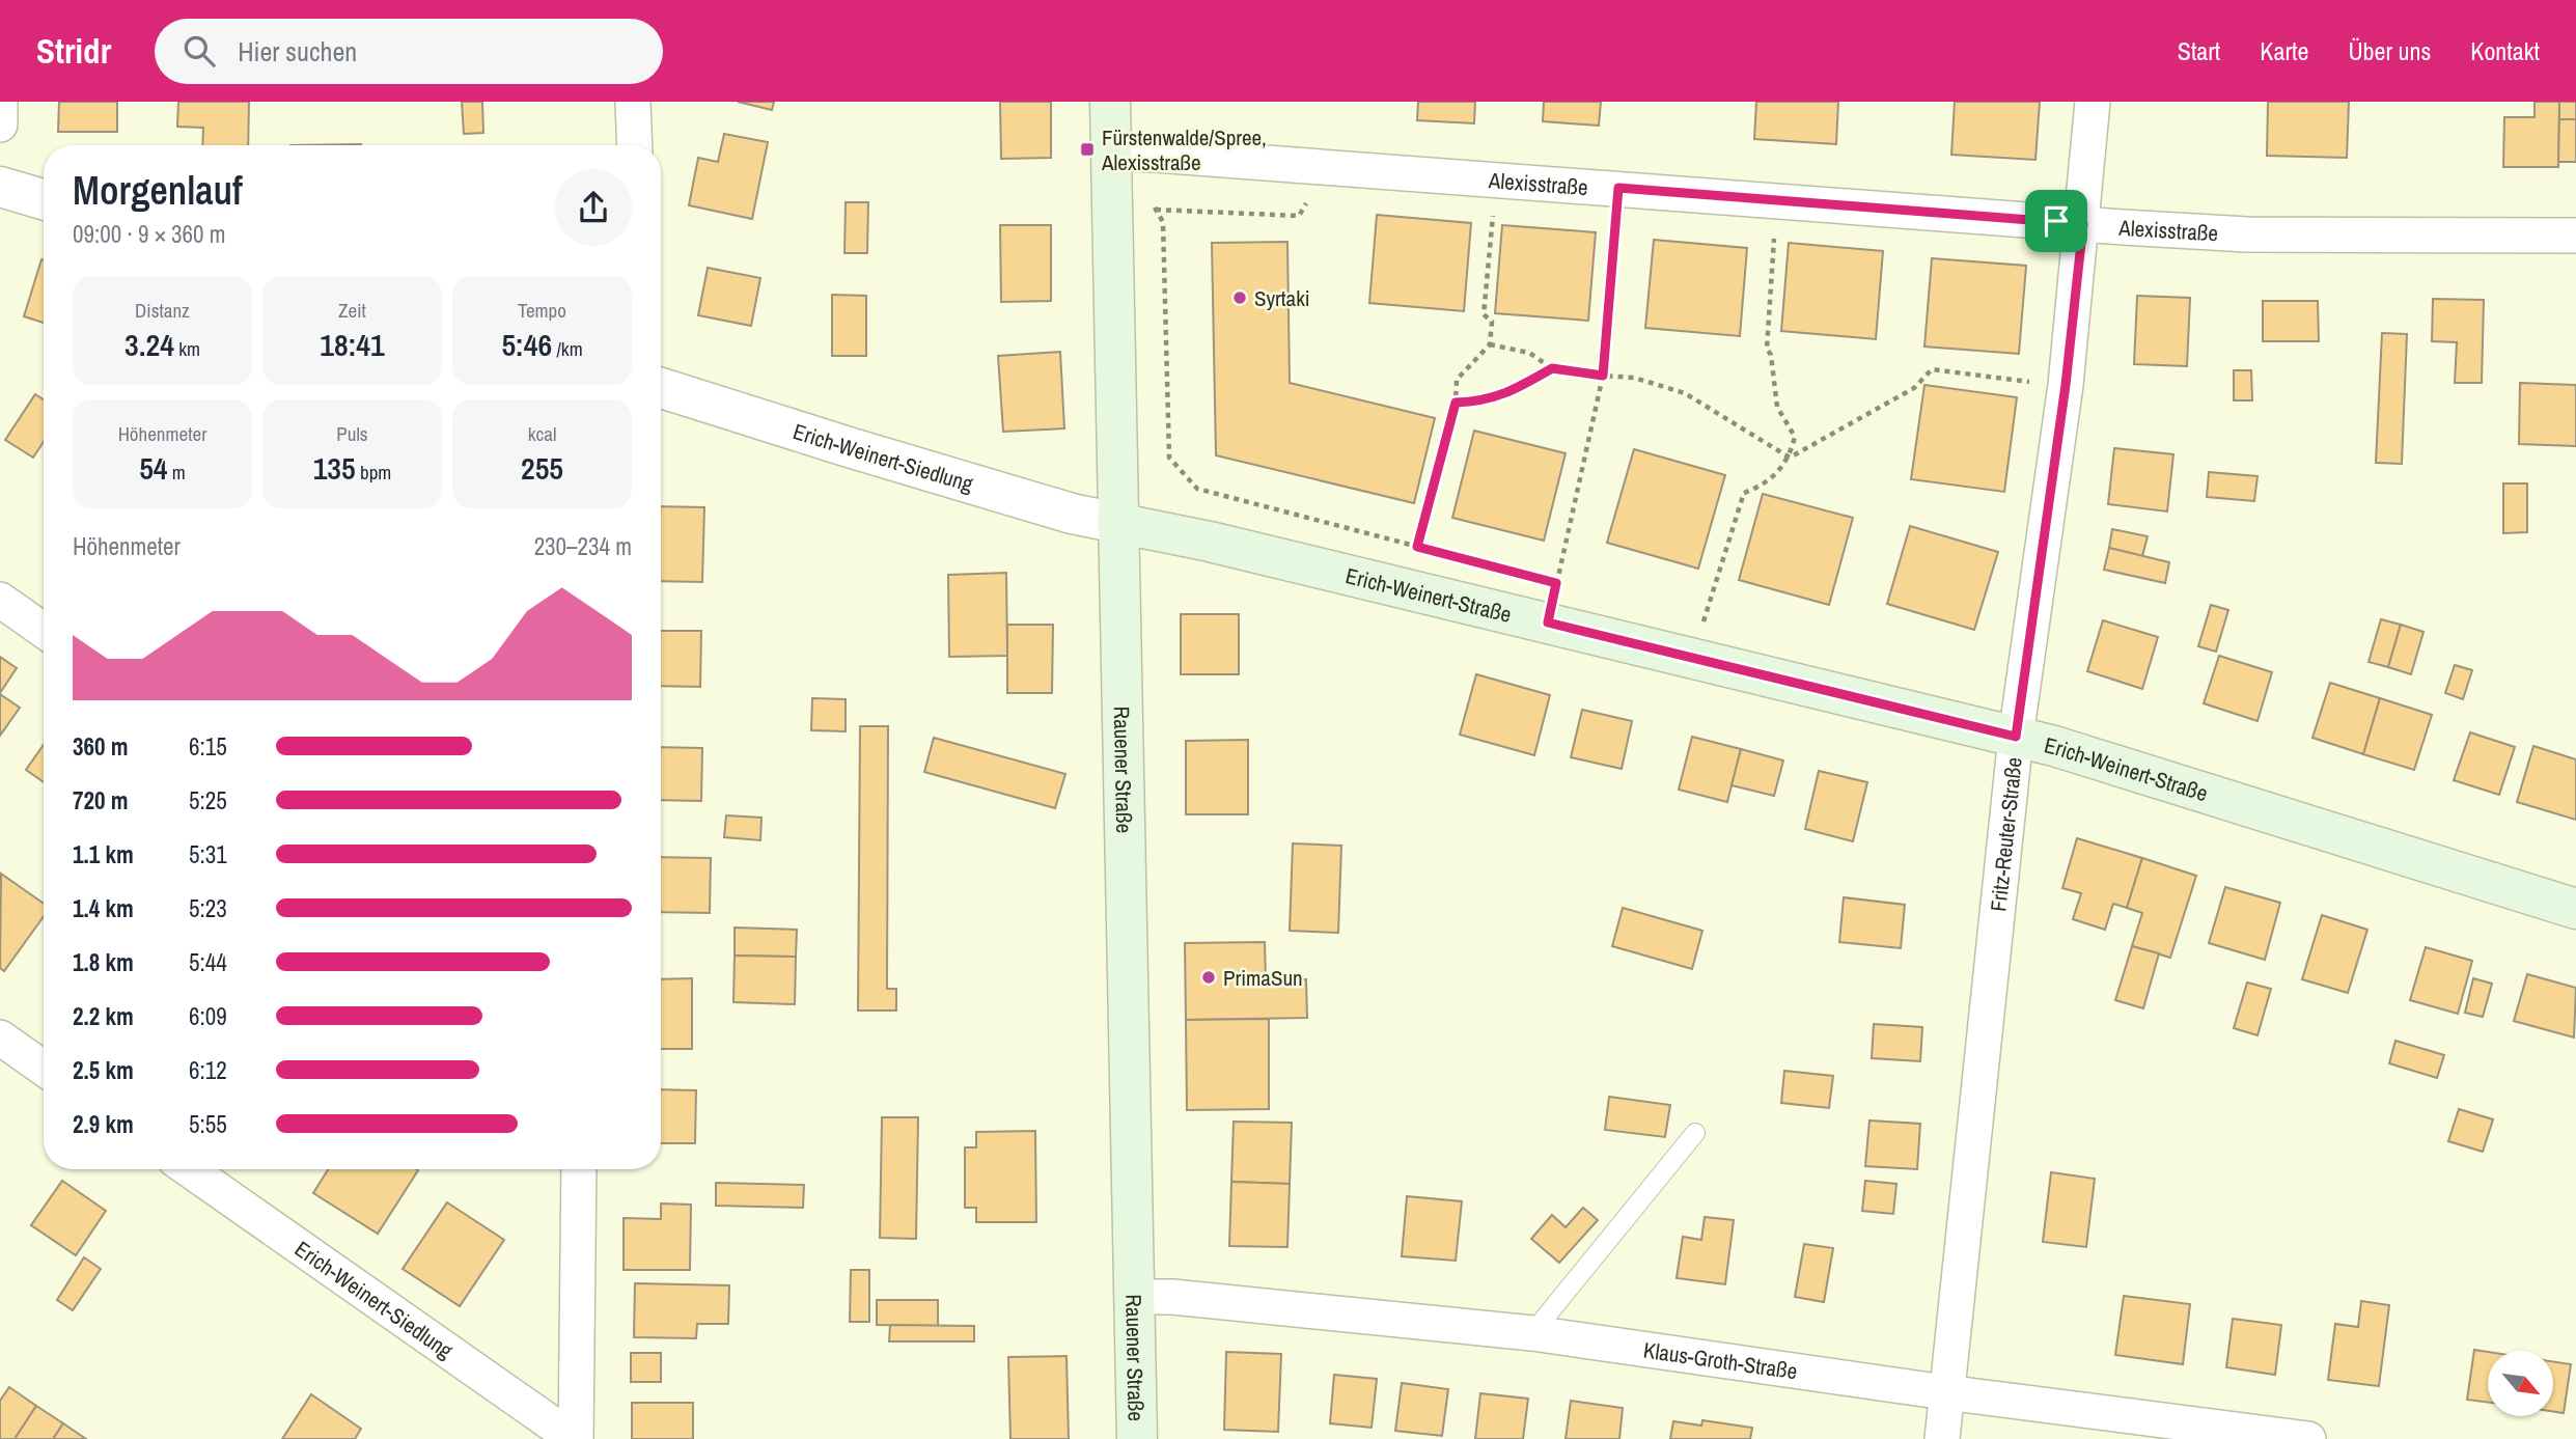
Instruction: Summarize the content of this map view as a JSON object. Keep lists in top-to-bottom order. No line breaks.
{"streets":{"main road":["Erich-Weinert-Straße","Rauener Straße"],"street":["Alexisstraße","Erich-Weinert-Siedlung","Fritz-Reuter-Straße","Klaus-Groth-Straße"]},"crossings":[["Alexisstraße","Rauener Straße"],["Alexisstraße","Fritz-Reuter-Straße"],["Erich-Weinert-Siedlung","Erich-Weinert-Straße"],["Erich-Weinert-Siedlung","Rauener Straße"],["Erich-Weinert-Straße","Rauener Straße"],["Erich-Weinert-Straße","Fritz-Reuter-Straße"],["Rauener Straße","Klaus-Groth-Straße"],["Fritz-Reuter-Straße","Klaus-Groth-Straße"]],"places":{"transit":["Fürstenwalde/Spree, Alexisstraße"],"other":["Syrtaki","PrimaSun"]},"north":"bottom right","page":{"header":"Stridr","search":"Hier suchen","nav":["Start","Karte","Über uns","Kontakt"],"heading":["Morgenlauf","09:00 · 9 × 360 m"],"stats":[["Distanz","3.24 km"],["Zeit","18:41"],["Tempo","5:46 /km"],["Höhenmeter","54 m"],["Puls","135 bpm"],["kcal","255"]],"chart":["Höhenmeter","230–234 m"],"list":[{"name":"360 m","note":"6:15"},{"name":"720 m","note":"5:25"},{"name":"1.1 km","note":"5:31"},{"name":"1.4 km","note":"5:23"},{"name":"1.8 km","note":"5:44"},{"name":"2.2 km","note":"6:09"},{"name":"2.5 km","note":"6:12"},{"name":"2.9 km","note":"5:55"}]}}
